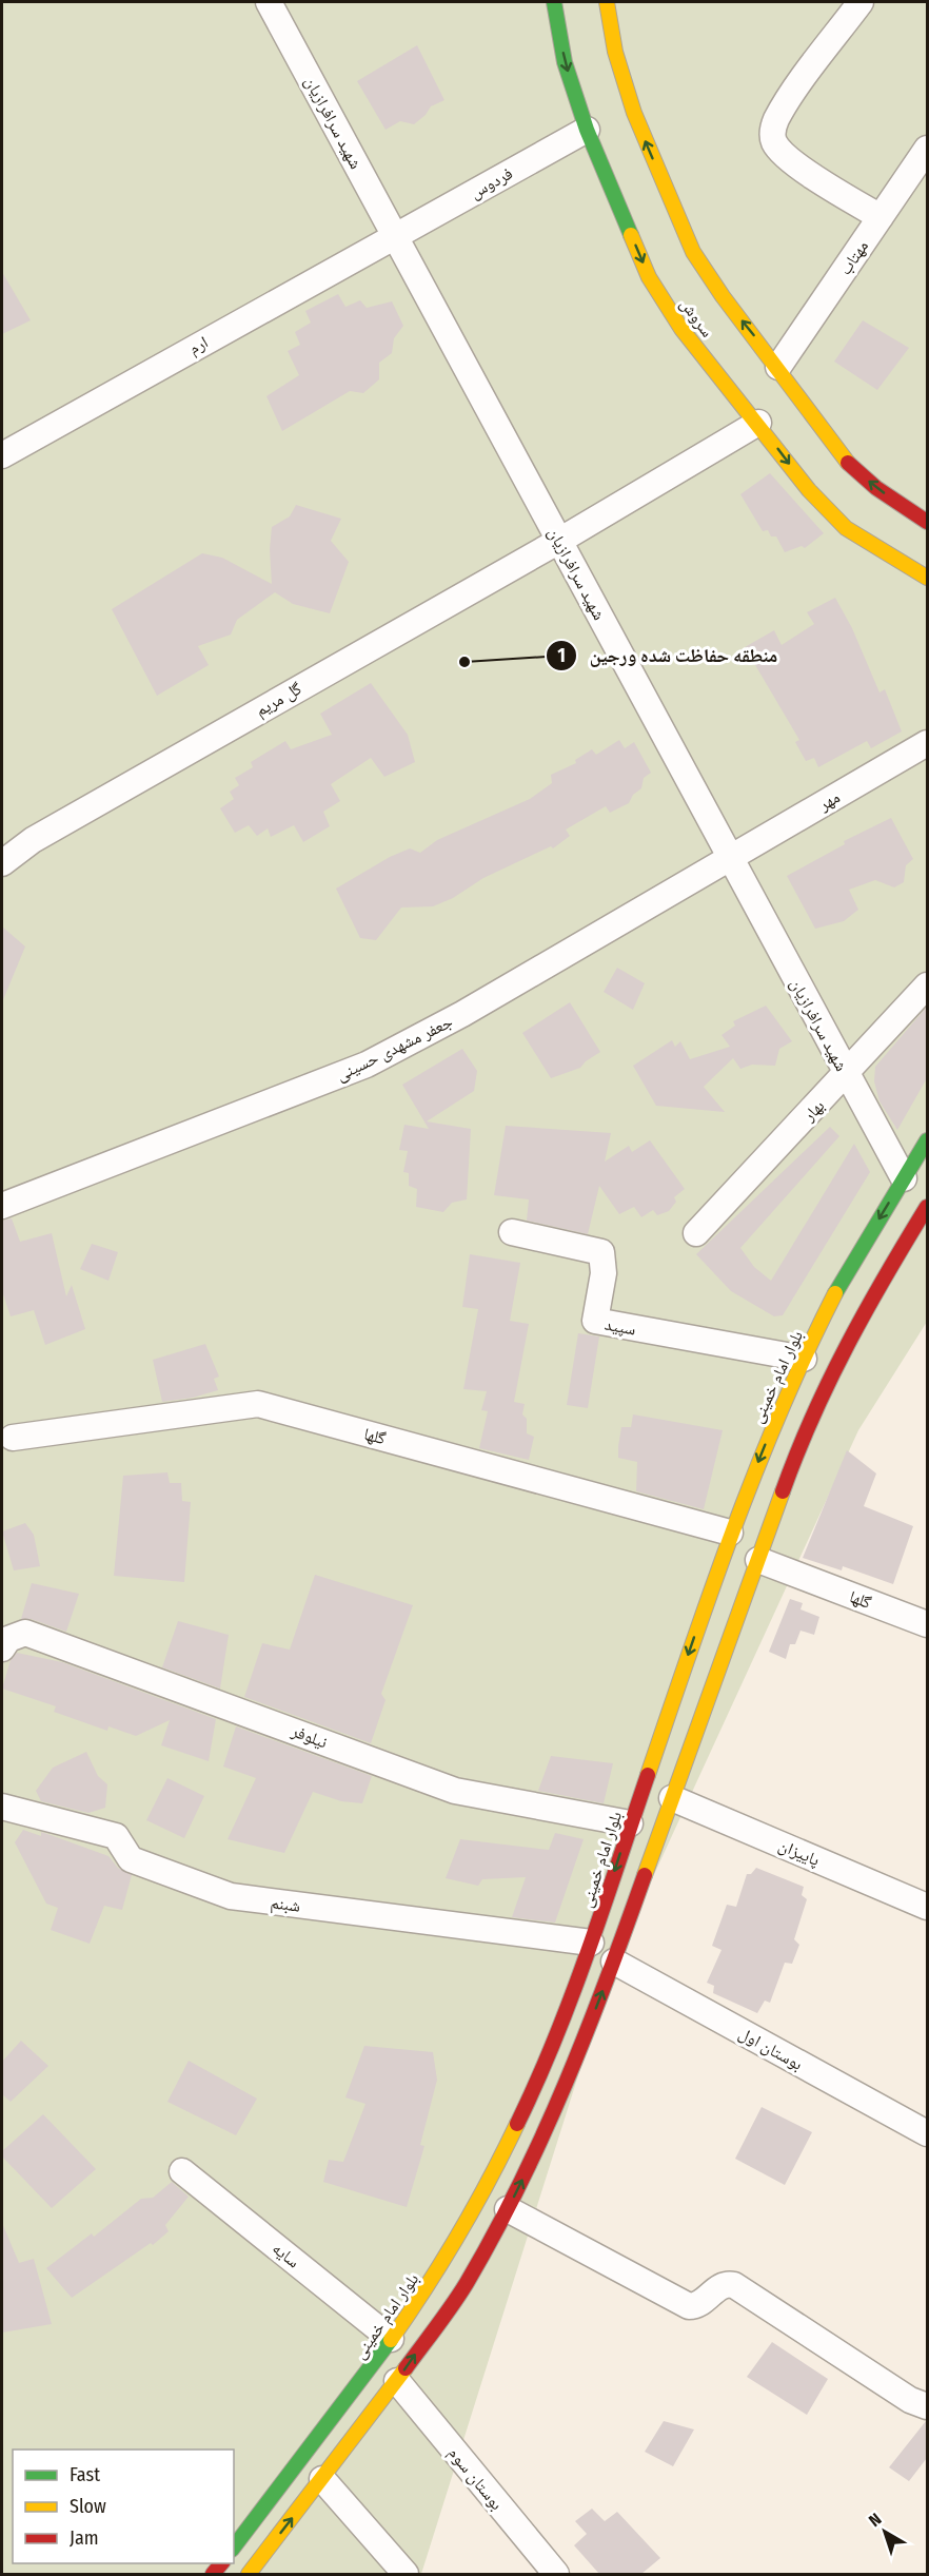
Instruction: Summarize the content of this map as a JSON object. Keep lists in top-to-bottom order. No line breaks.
{"streets":{"main road":["سروش","بلوار امام خمینی"],"street":["شهید سرافرازیان","فردوس","مهتاب","ارم","گل مریم","مهر","جعفر مشهدی حسینی","بهار","سپید","گلها","نیلوفر","پاییزان","شبنم","بوستان اول","سایه","بوستان سوم"]},"crossings":[["شهید سرافرازیان","فردوس"],["شهید سرافرازیان","ارم"],["شهید سرافرازیان","گل مریم"],["شهید سرافرازیان","مهر"],["شهید سرافرازیان","جعفر مشهدی حسینی"],["شهید سرافرازیان","بهار"],["شهید سرافرازیان","بلوار امام خمینی"],["فردوس","سروش"],["فردوس","ارم"],["مهتاب","سروش"],["سروش","گل مریم"],["مهر","جعفر مشهدی حسینی"],["سپید","بلوار امام خمینی"],["بلوار امام خمینی","گلها"],["بلوار امام خمینی","نیلوفر"],["بلوار امام خمینی","شبنم"],["بلوار امام خمینی","سایه"]],"places":["منطقه حفاظت شده ورجین"],"legend":["Fast","Slow","Jam"],"north":"top left"}
